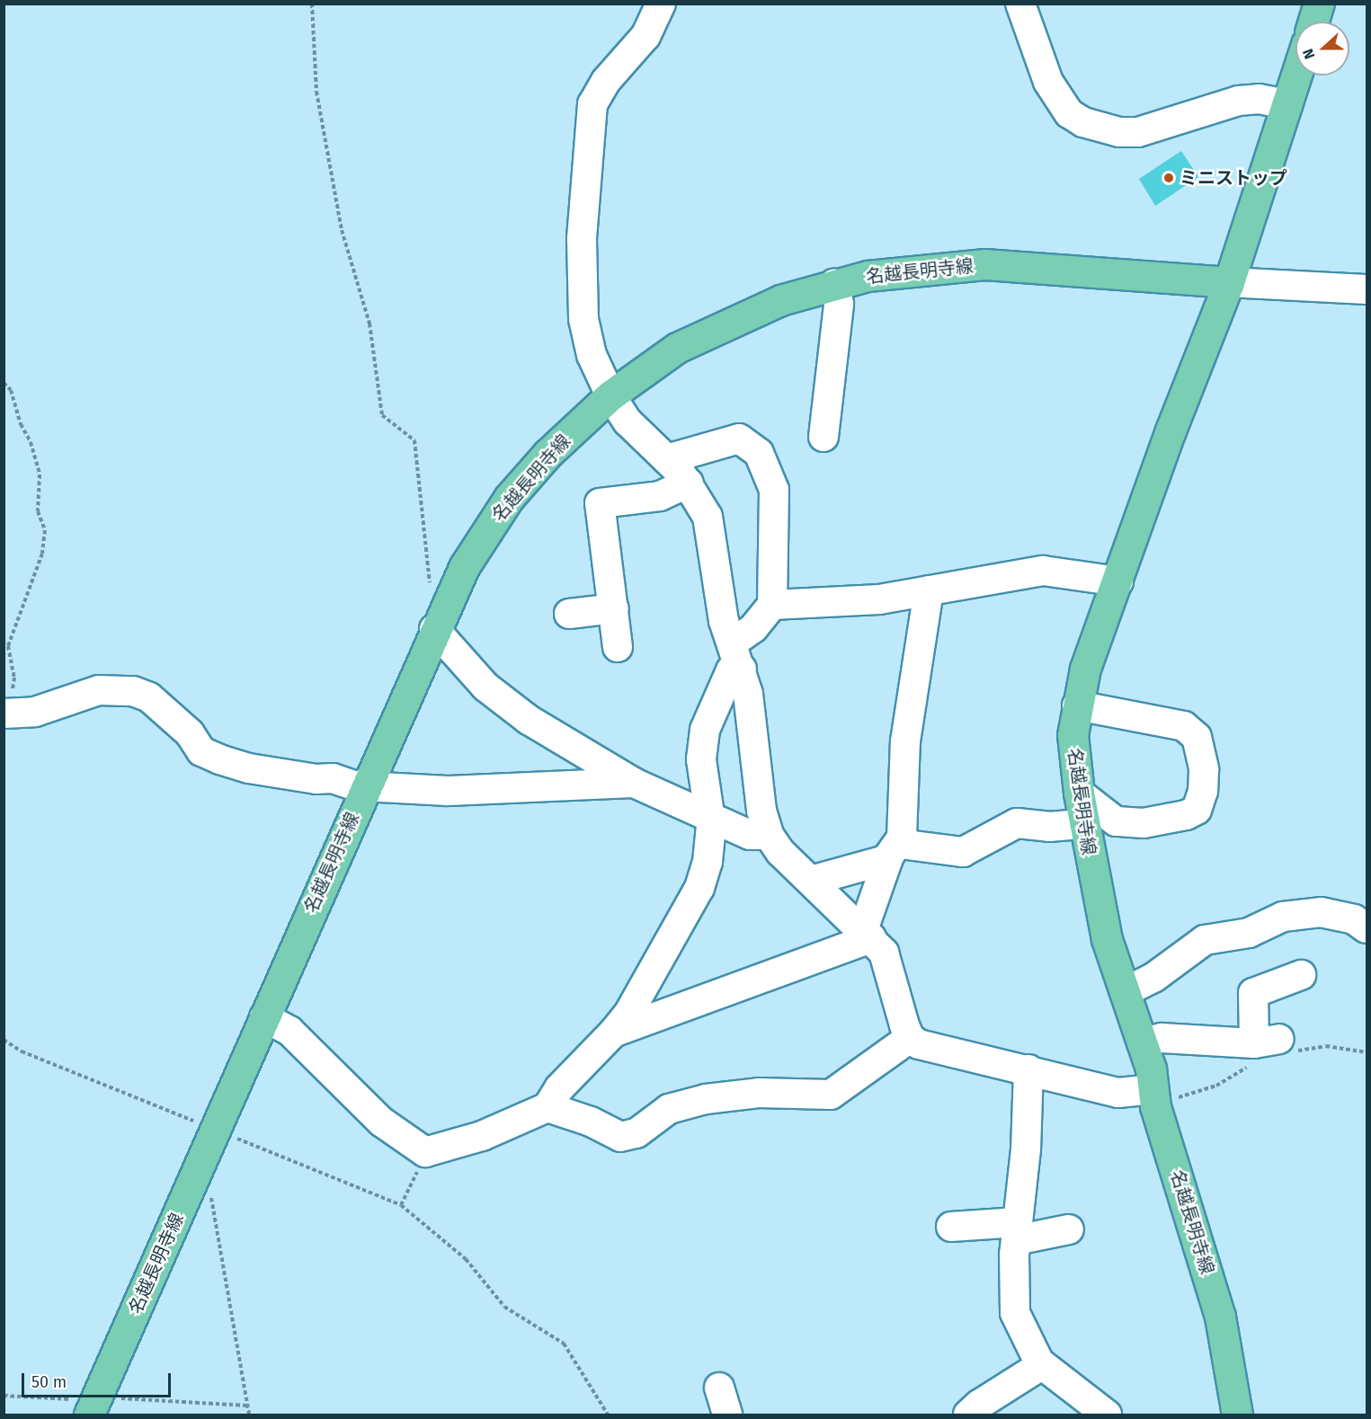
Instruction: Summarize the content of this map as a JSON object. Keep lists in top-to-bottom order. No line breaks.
{"streets":{"main road":["名越長明寺線"]},"places":["ミニストップ"],"scale_bar":"50 m","north":"left"}
